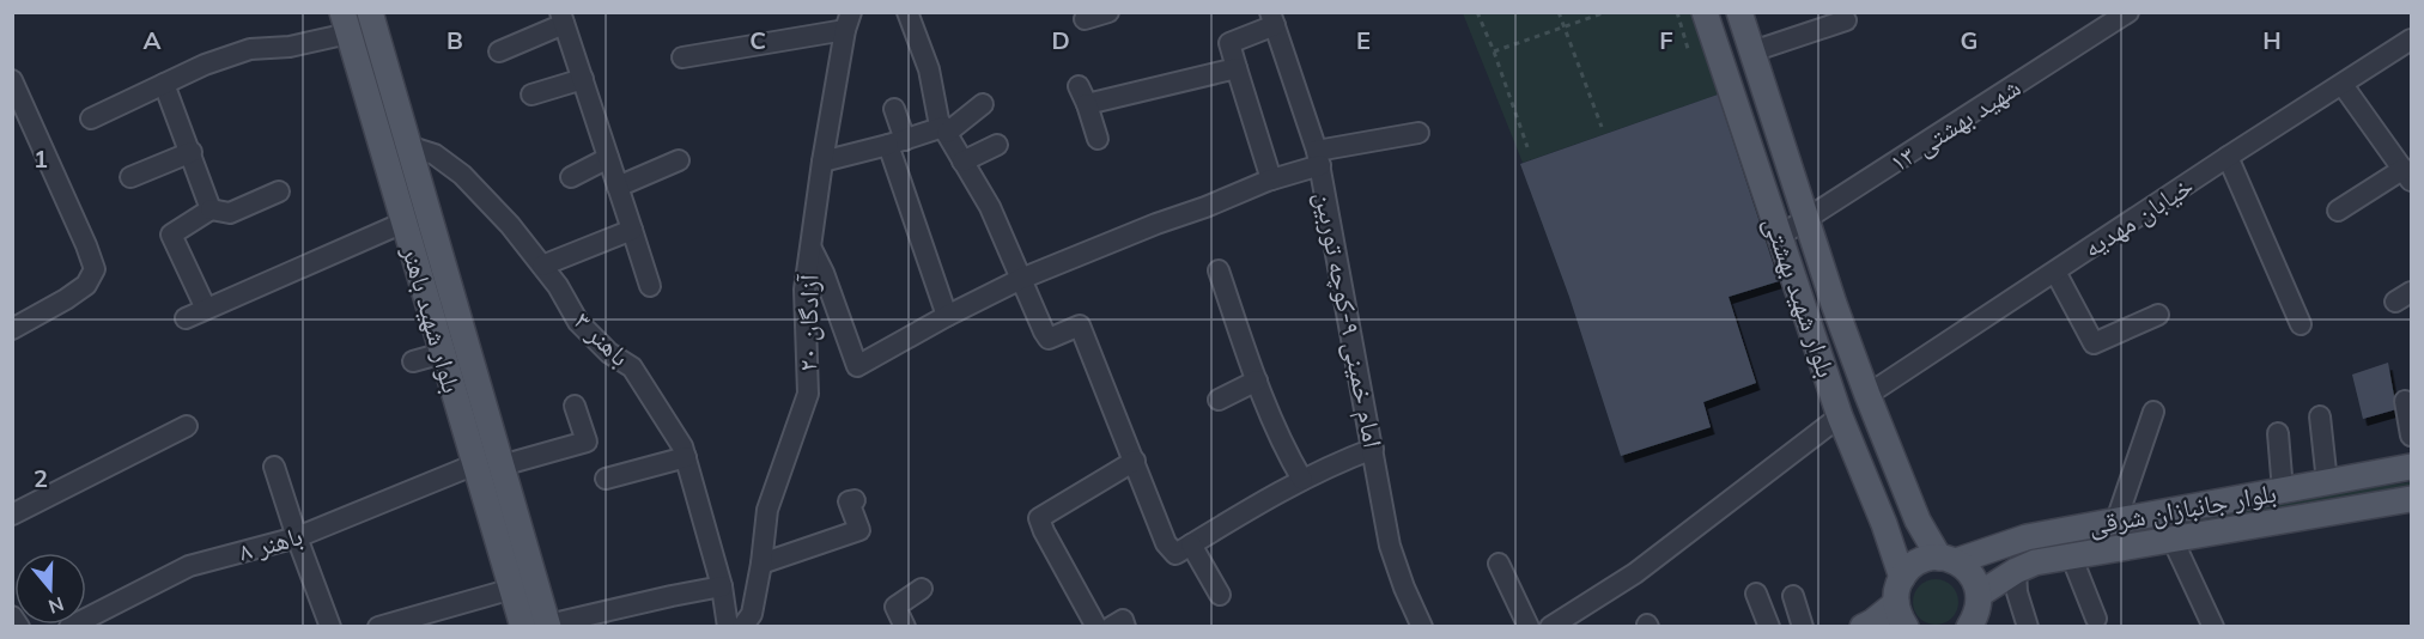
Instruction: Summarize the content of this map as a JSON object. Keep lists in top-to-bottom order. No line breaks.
{"streets":{"main road":["بلوار شهید بهشتی","بلوار شهید باهنر","بلوار جانبازان شرقی"],"street":["شهید بهشتی ۱۳","خیابان مهدیه","امام خمینی ۹-کوچه توربین","آزادگان ۲۰","باهنر ۳","باهنر ۸"]},"crossings":[["شهید بهشتی ۱۳","بلوار شهید بهشتی"],["خیابان مهدیه","بلوار شهید بهشتی"],["بلوار شهید بهشتی","بلوار جانبازان شرقی"],["بلوار شهید باهنر","باهنر ۳"],["بلوار شهید باهنر","باهنر ۸"]],"north":"bottom","grid":{"columns":["A","B","C","D","E","F","G","H"],"rows":["1","2"]}}
